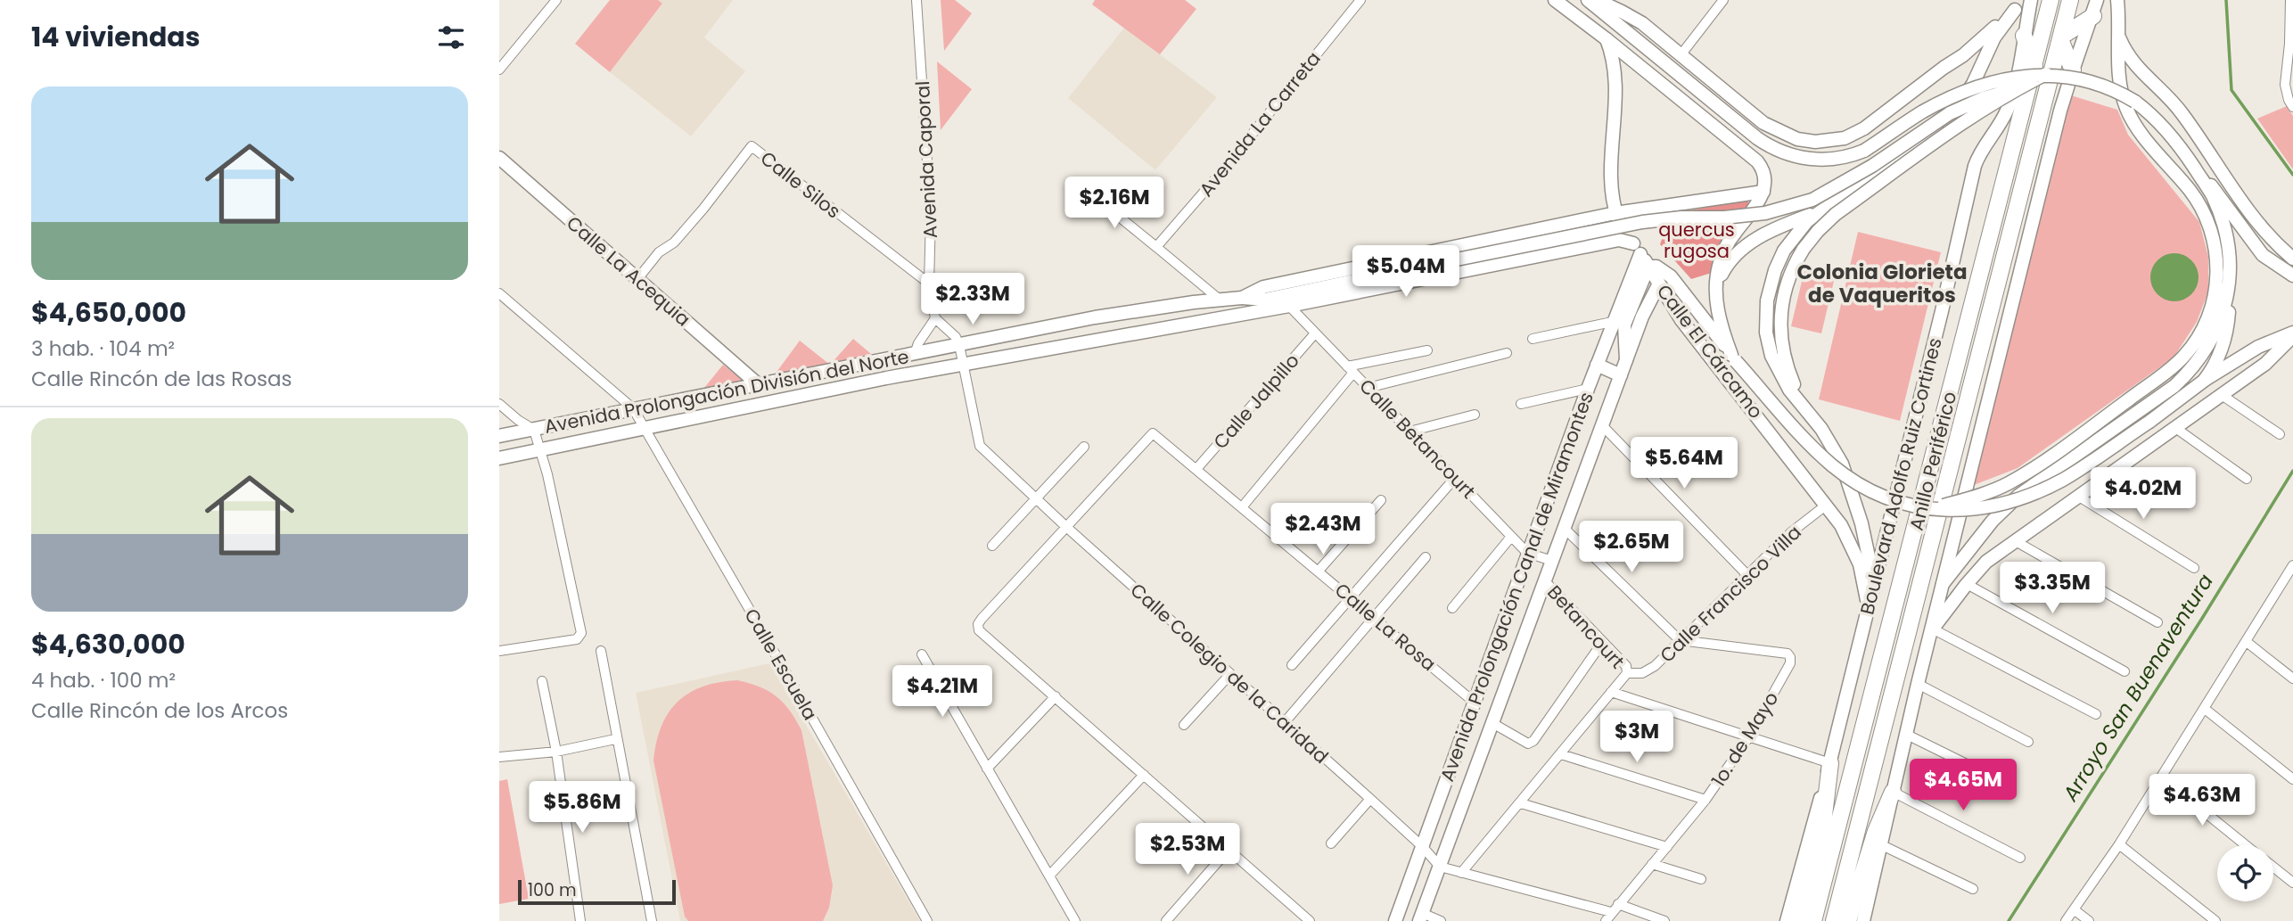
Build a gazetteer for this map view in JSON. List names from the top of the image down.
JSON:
{
  "streets": {
    "highway": ["Anillo Periférico"],
    "main road": [
      "Calle La Acequia",
      "Calle El Cárcamo",
      "Avenida Prolongación División del Norte",
      "Boulevard Adolfo Ruiz Cortines",
      "Avenida Prolongación Canal de Miramontes"
    ],
    "street": [
      "Avenida La Carreta",
      "Avenida Caporal",
      "Calle Silos",
      "Calle Jalpillo",
      "Calle Betancourt",
      "Calle Francisco Villa",
      "Calle La Rosa",
      "Betancourt",
      "Calle Escuela",
      "Calle Colegio de la Caridad",
      "1o. de Mayo"
    ]
  },
  "crossings": [
    ["Avenida Caporal", "Calle Silos"],
    ["Calle Silos", "Calle La Acequia"],
    ["Calle La Acequia", "Avenida Prolongación División del Norte"],
    ["Calle El Cárcamo", "Avenida Prolongación División del Norte"],
    ["Calle El Cárcamo", "Boulevard Adolfo Ruiz Cortines"],
    ["Calle El Cárcamo", "Avenida Prolongación Canal de Miramontes"],
    ["Calle El Cárcamo", "Calle Francisco Villa"],
    ["Avenida Prolongación División del Norte", "Calle Betancourt"],
    ["Avenida Prolongación División del Norte", "Avenida Prolongación Canal de Miramontes"],
    ["Avenida Prolongación División del Norte", "Calle Escuela"],
    ["Avenida Prolongación División del Norte", "Calle Colegio de la Caridad"],
    ["Calle Jalpillo", "Calle Betancourt"],
    ["Calle Jalpillo", "Calle La Rosa"],
    ["Calle Betancourt", "Avenida Prolongación Canal de Miramontes"],
    ["Avenida Prolongación Canal de Miramontes", "Calle La Rosa"],
    ["Avenida Prolongación Canal de Miramontes", "Betancourt"],
    ["Avenida Prolongación Canal de Miramontes", "Calle Colegio de la Caridad"],
    ["Calle Francisco Villa", "Betancourt"],
    ["Calle Francisco Villa", "1o. de Mayo"],
    ["Calle La Rosa", "Calle Colegio de la Caridad"]
  ],
  "districts": ["Colonia Glorieta de Vaqueritos"],
  "water": ["Arroyo San Buenaventura"],
  "parks": ["quercus rugosa"],
  "scale_bar": "100 m",
  "page": {
    "heading": "14 viviendas",
    "list": [
      {
        "name": "$4,650,000",
        "note": "3 hab. · 104 m² · Calle Rincón de las Rosas"
      },
      {
        "name": "$4,630,000",
        "note": "4 hab. · 100 m² · Calle Rincón de los Arcos"
      }
    ],
    "price": [
      "$2.16M",
      "$5.04M",
      "$2.33M",
      "$5.64M",
      "$4.02M",
      "$2.43M",
      "$2.65M",
      "$3.35M",
      "$4.21M",
      "$3M",
      "$4.65M",
      "$4.63M",
      "$5.86M",
      "$2.53M"
    ],
    "scale": "100 m"
  }
}
